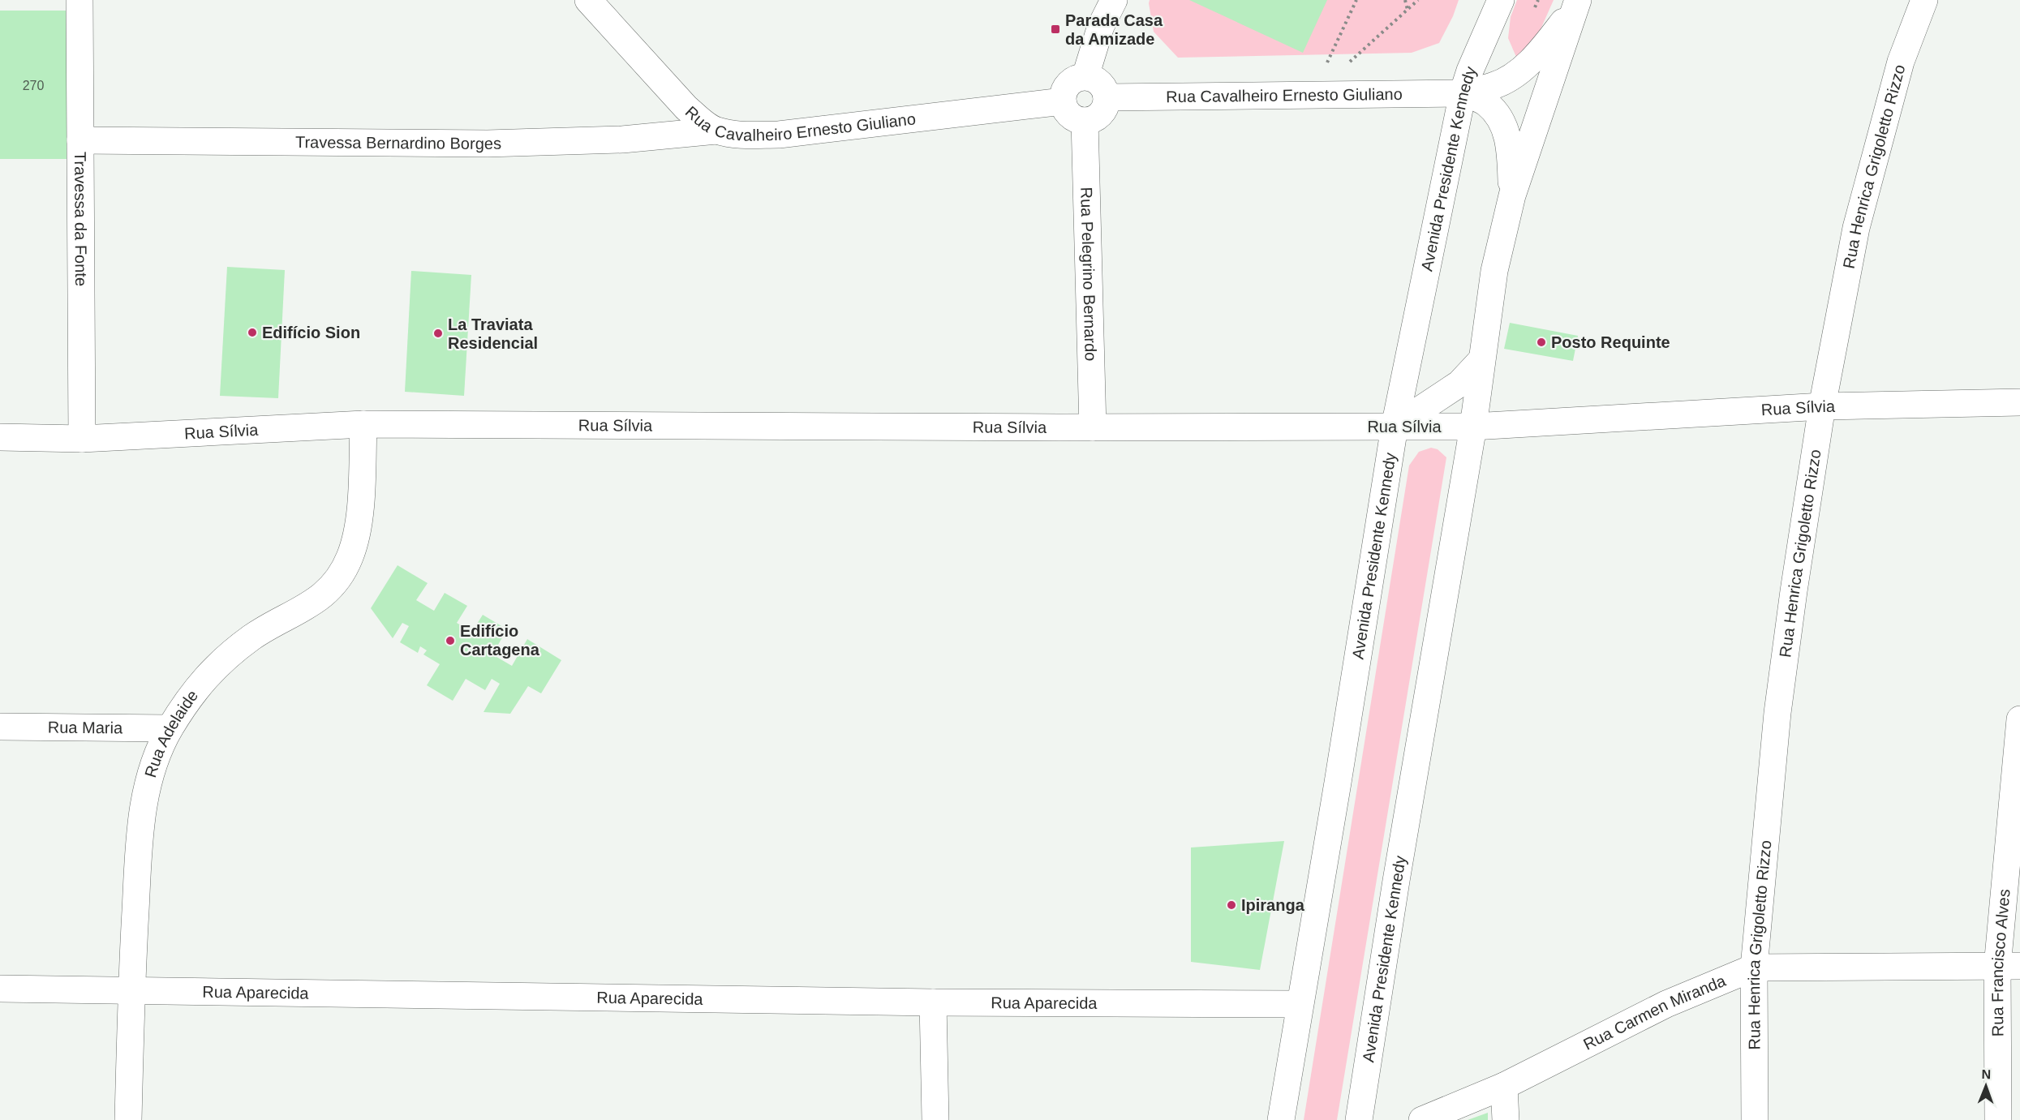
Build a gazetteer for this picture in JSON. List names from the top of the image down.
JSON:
{
  "streets": {
    "street": [
      "Rua Cavalheiro Ernesto Giuliano",
      "Travessa Bernardino Borges",
      "Rua Henrica Grigoletto Rizzo",
      "Avenida Presidente Kennedy",
      "Travessa da Fonte",
      "Rua Pelegrino Bernardo",
      "Rua Sílvia",
      "Rua Maria",
      "Rua Adelaide",
      "Rua Francisco Alves",
      "Rua Aparecida",
      "Rua Carmen Miranda"
    ]
  },
  "crossings": [
    ["Rua Cavalheiro Ernesto Giuliano", "Travessa Bernardino Borges"],
    ["Rua Cavalheiro Ernesto Giuliano", "Avenida Presidente Kennedy"],
    ["Rua Cavalheiro Ernesto Giuliano", "Rua Pelegrino Bernardo"],
    ["Travessa Bernardino Borges", "Travessa da Fonte"],
    ["Rua Henrica Grigoletto Rizzo", "Rua Sílvia"],
    ["Rua Henrica Grigoletto Rizzo", "Rua Carmen Miranda"],
    ["Avenida Presidente Kennedy", "Rua Sílvia"],
    ["Avenida Presidente Kennedy", "Rua Aparecida"],
    ["Travessa da Fonte", "Rua Sílvia"],
    ["Rua Pelegrino Bernardo", "Rua Sílvia"],
    ["Rua Sílvia", "Rua Adelaide"],
    ["Rua Maria", "Rua Adelaide"],
    ["Rua Adelaide", "Rua Aparecida"],
    ["Rua Francisco Alves", "Rua Carmen Miranda"]
  ],
  "places": {
    "transit": ["Parada Casa da Amizade"],
    "other": [
      "Edifício Sion",
      "La Traviata Residencial",
      "Posto Requinte",
      "Edifício Cartagena",
      "Ipiranga"
    ]
  },
  "house_numbers": ["270"],
  "north": "top"
}
